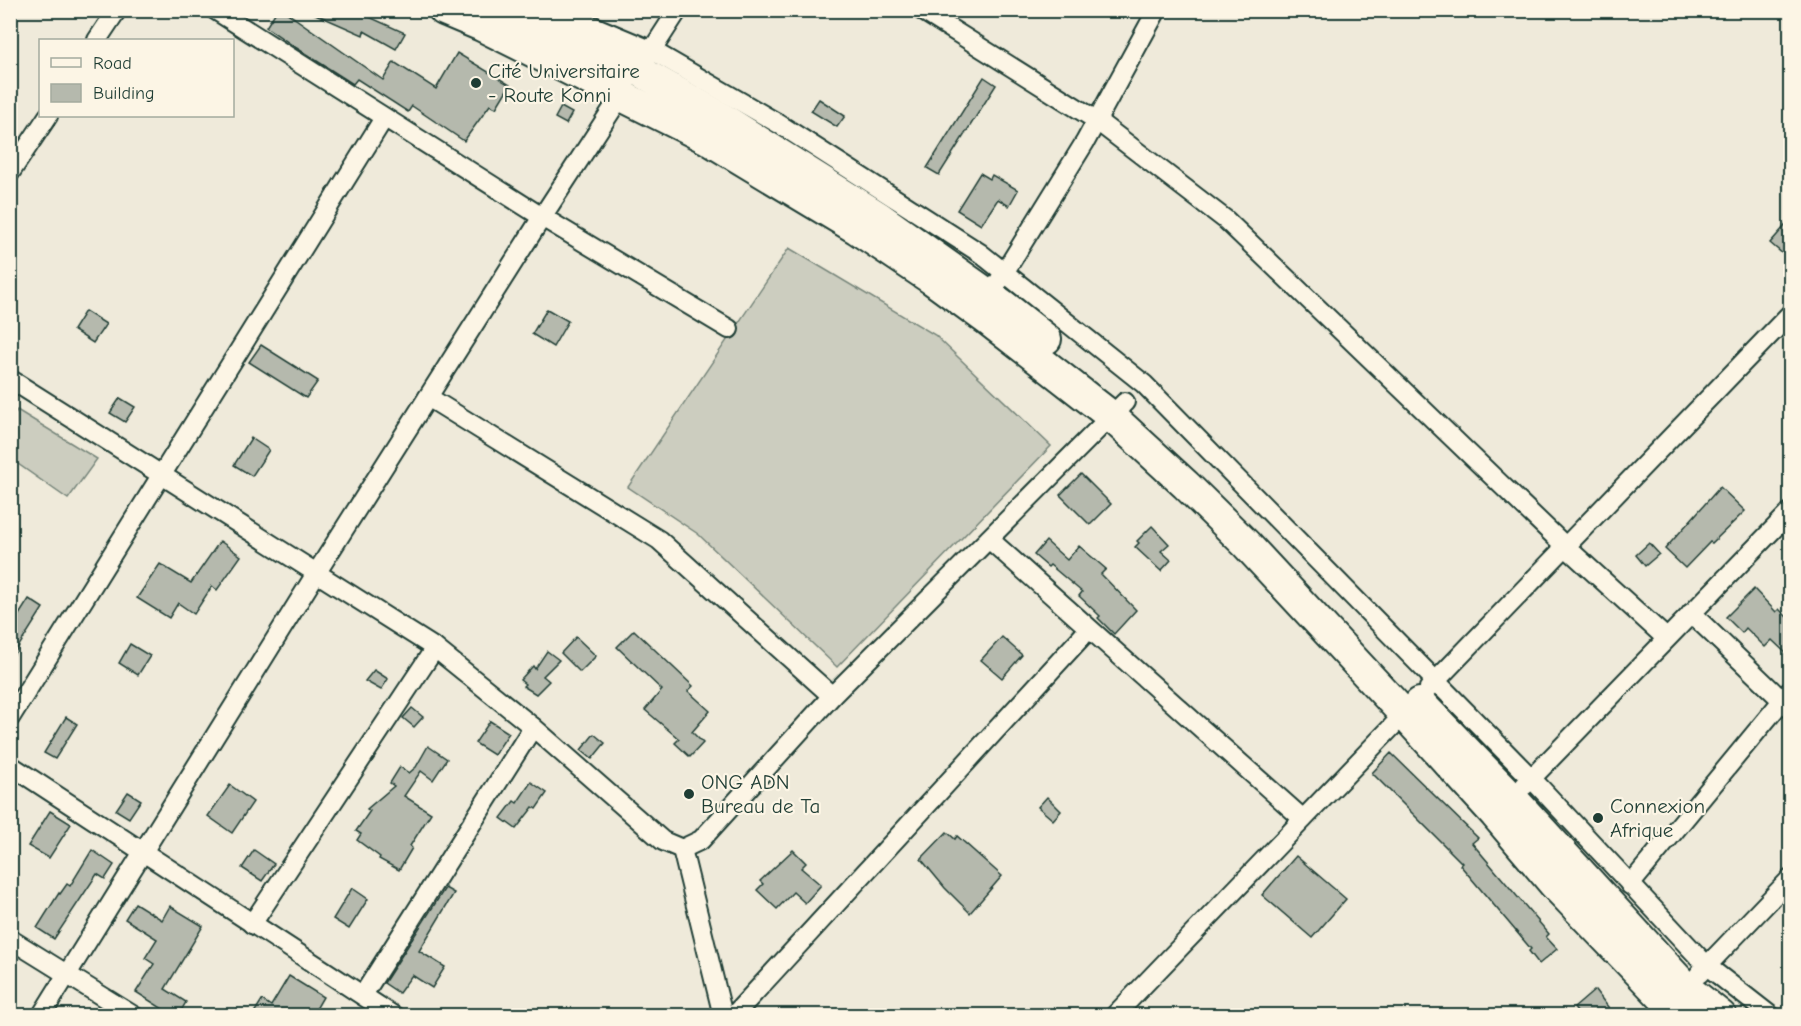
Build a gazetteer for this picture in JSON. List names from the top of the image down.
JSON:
{
  "places": ["Cité Universitaire - Route Konni", "ONG ADN Bureau de Ta", "Connexion Afrique"],
  "legend": ["Road", "Building"]
}
